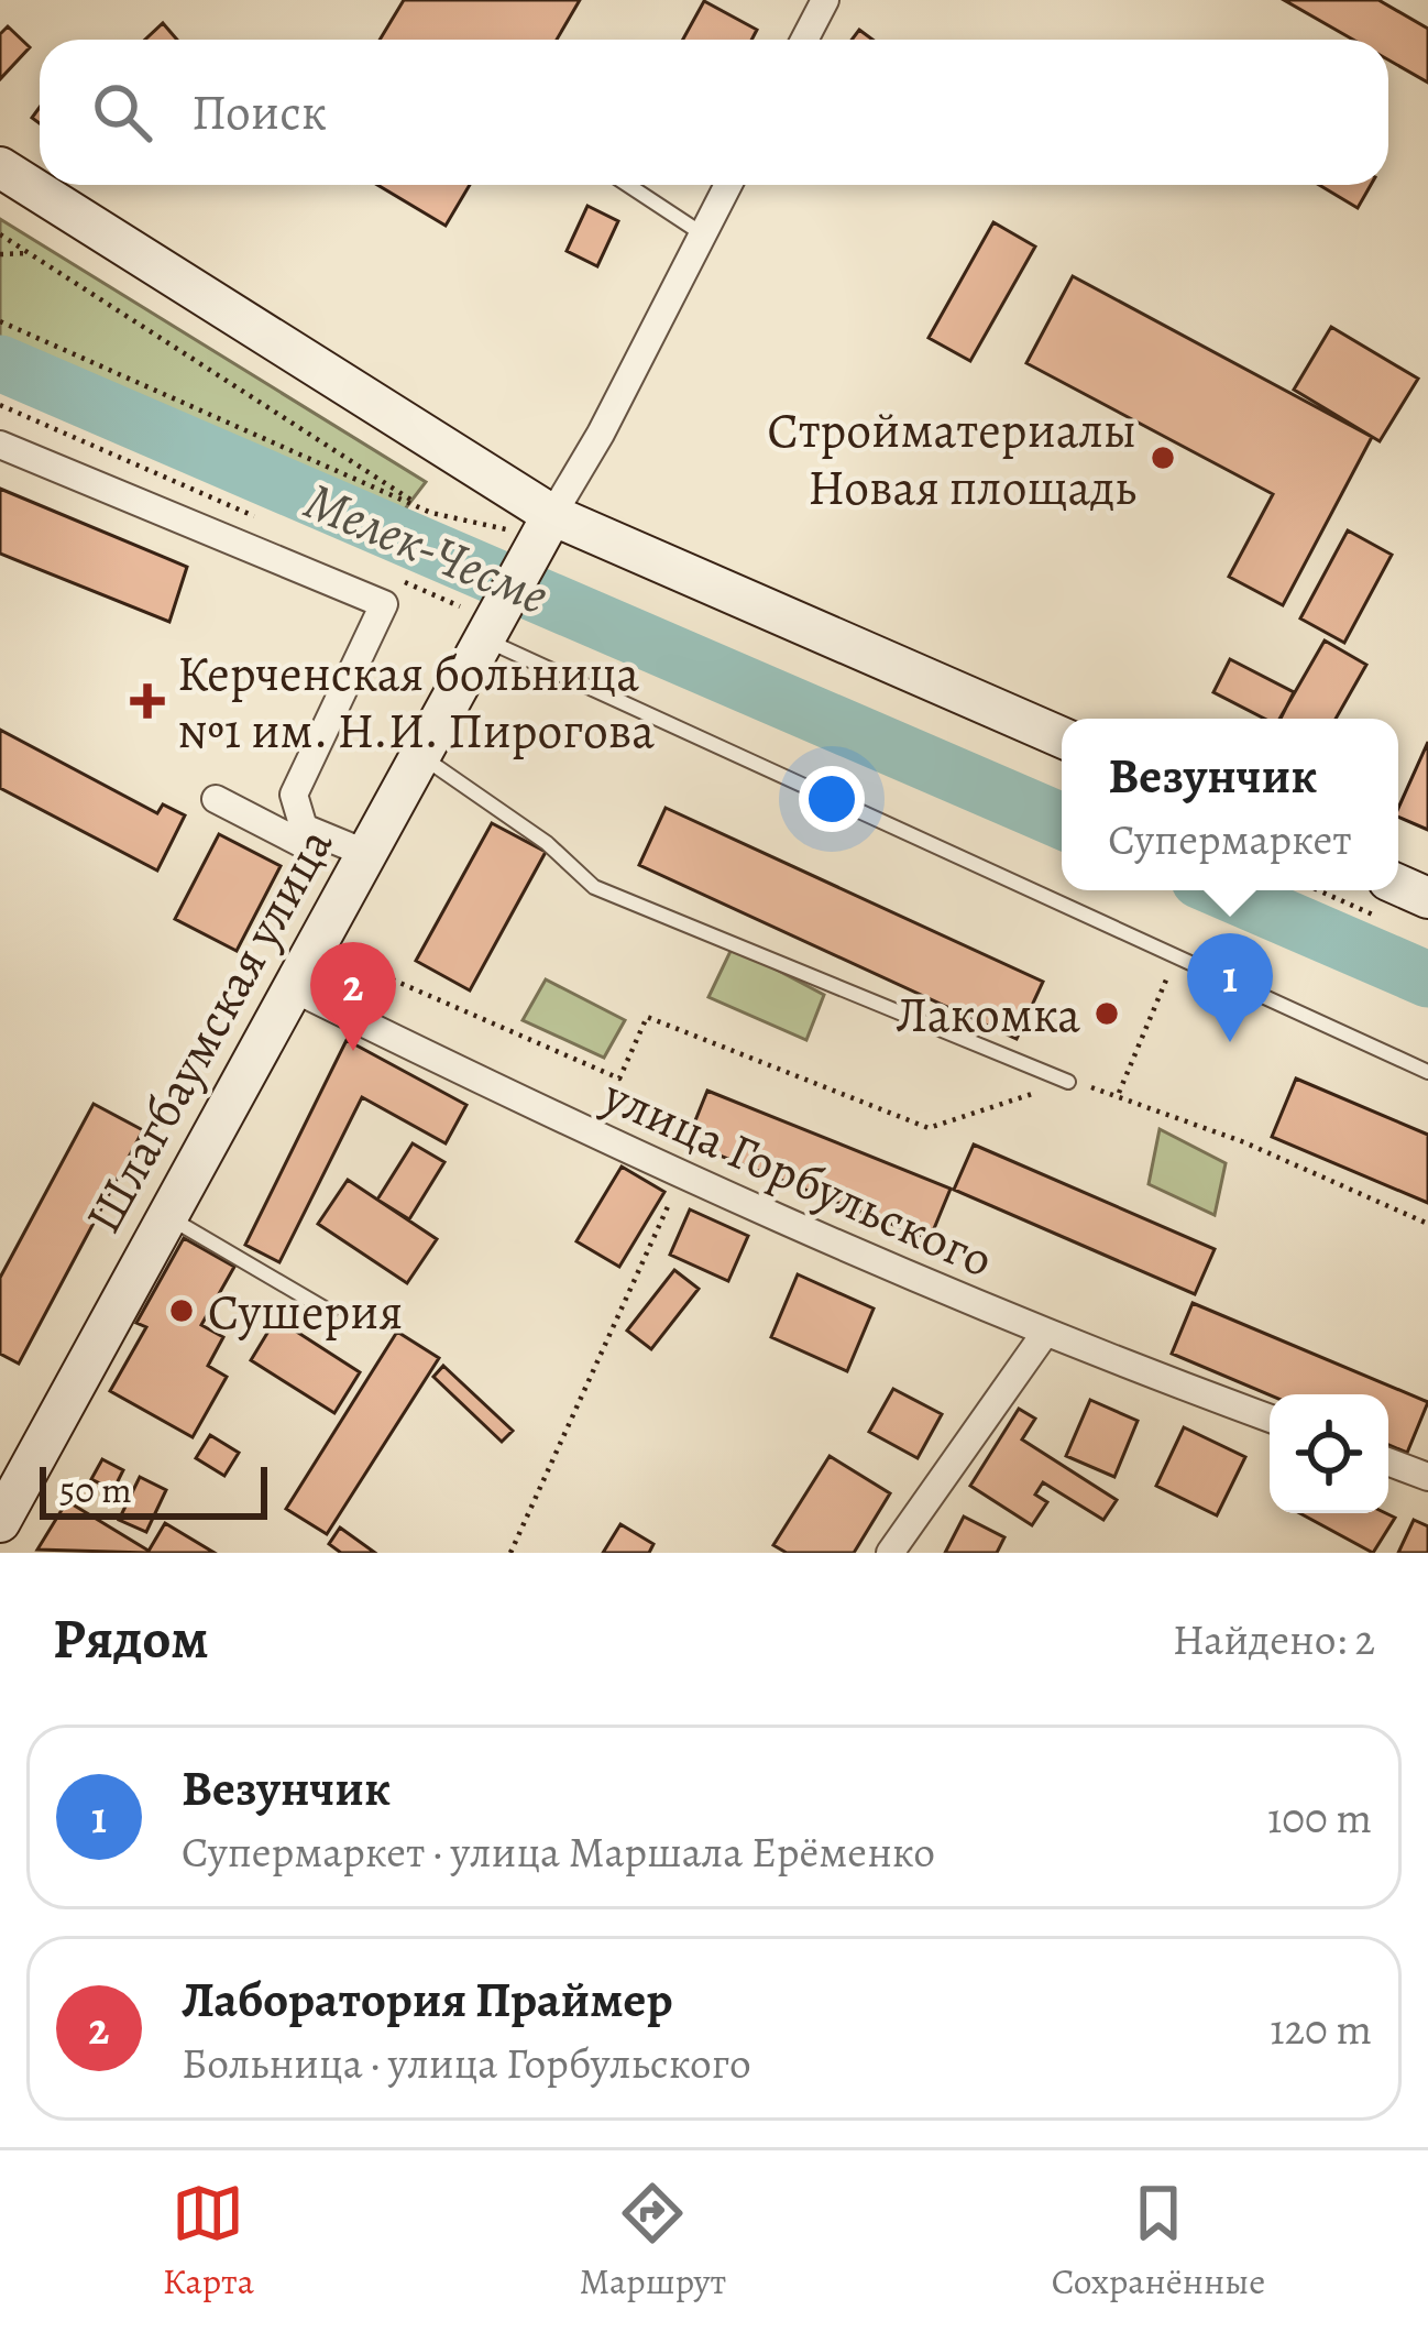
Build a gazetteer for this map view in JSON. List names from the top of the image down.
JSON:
{
  "streets": {
    "main road": ["Шлагбаумская улица"],
    "street": ["улица Горбульского"]
  },
  "crossings": [
    ["Шлагбаумская улица", "улица Горбульского"]
  ],
  "water": ["Мелек-Чесме"],
  "places": {
    "other": ["Стройматериалы Новая площадь", "Лакомка", "Сушерия"],
    "health": ["Керченская больница №1 им. Н.И. Пирогова"]
  },
  "scale_bar": "50 m",
  "page": {
    "search": "Поиск",
    "popup": ["Везунчик", "Супермаркет"],
    "pins": ["1", "2"],
    "scale": "50 m",
    "heading": ["Рядом", "Найдено: 2"],
    "list": [
      {
        "mark": "1",
        "name": "Везунчик",
        "note": "Супермаркет · улица Маршала Ерёменко",
        "value": "100 m"
      },
      {
        "mark": "2",
        "name": "Лаборатория Праймер",
        "note": "Больница · улица Горбульского",
        "value": "120 m"
      }
    ],
    "nav": ["Карта", "Маршрут", "Сохранённые"]
  }
}
